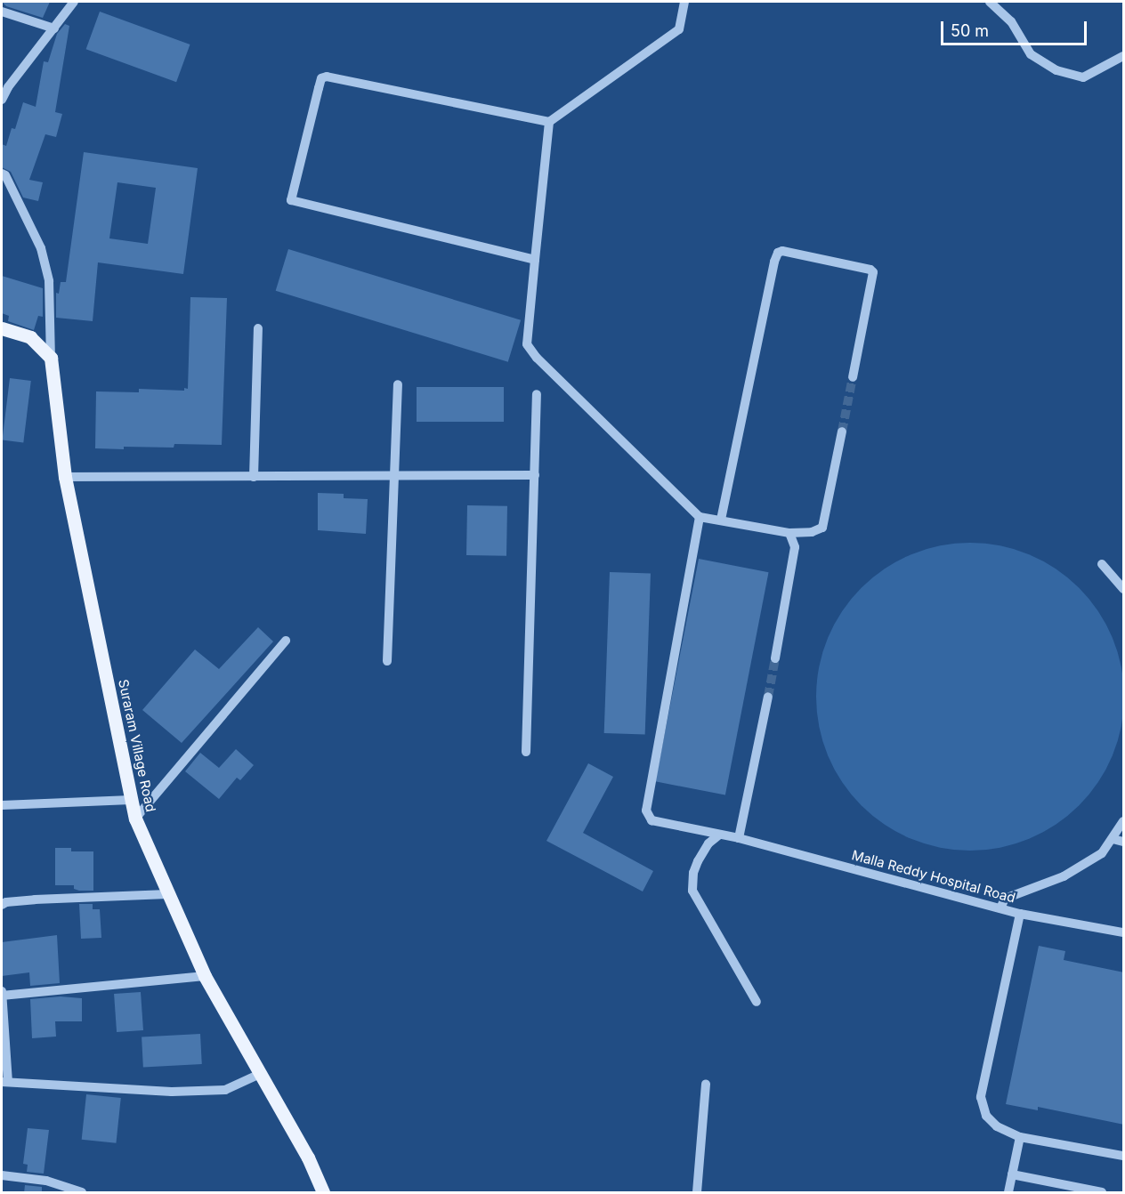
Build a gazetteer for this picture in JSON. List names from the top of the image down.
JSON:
{
  "streets": {
    "main road": ["Suraram Village Road"],
    "street": ["Malla Reddy Hospital Road"]
  },
  "scale_bar": "50 m"
}
